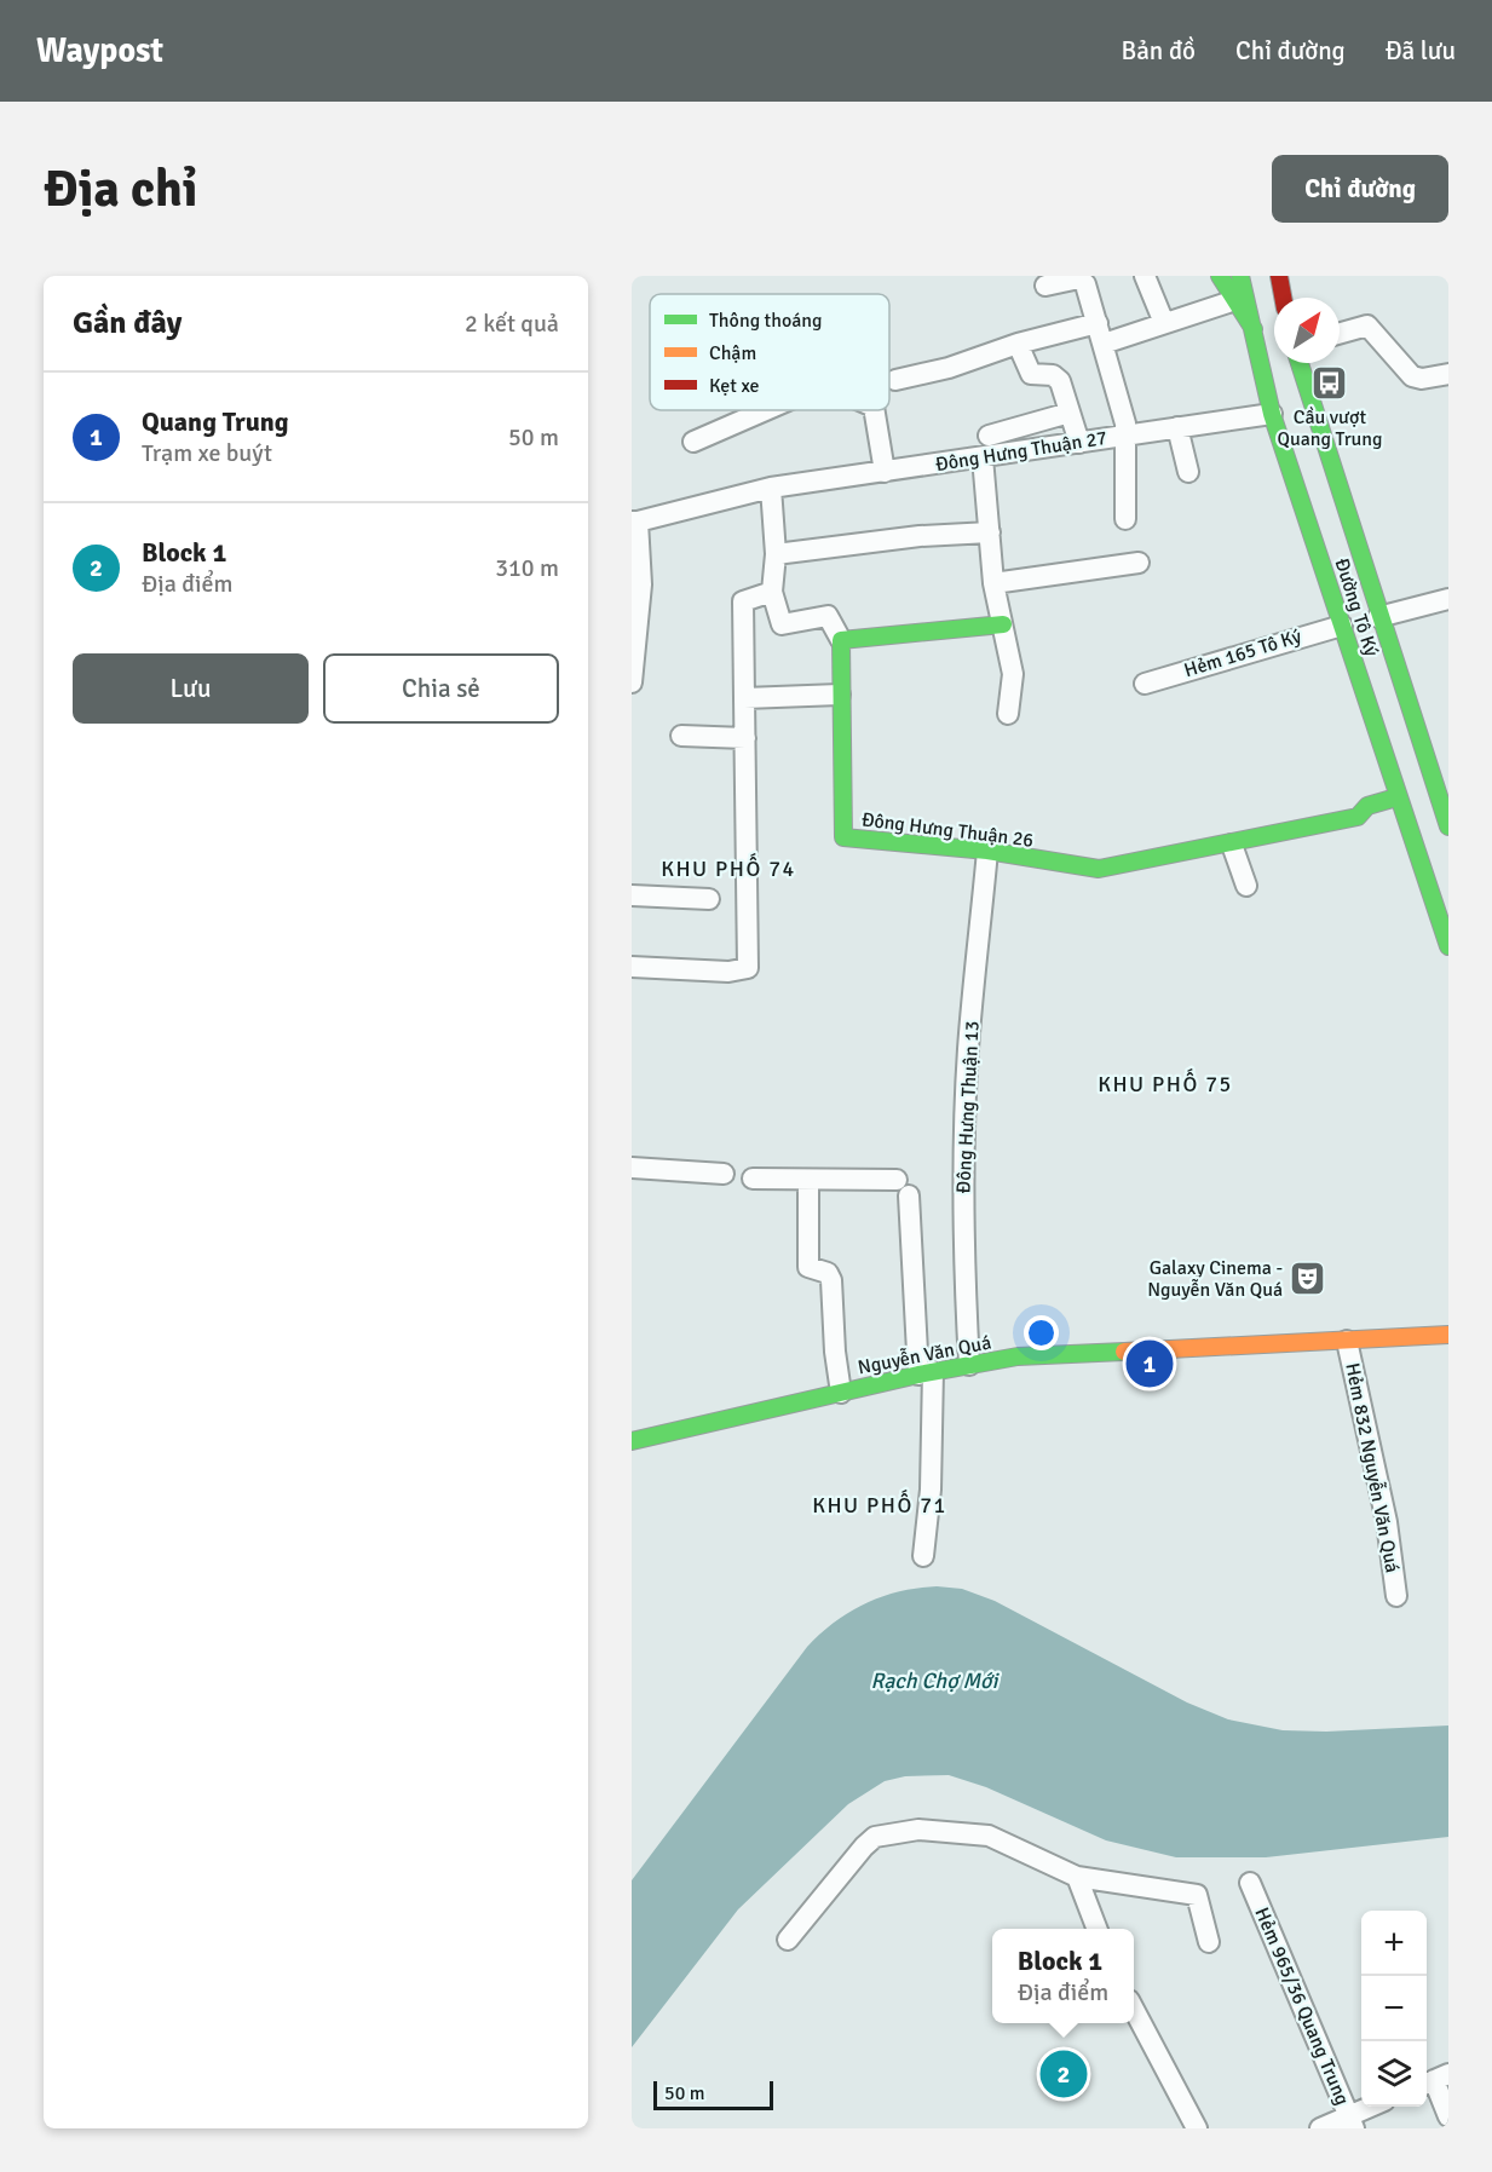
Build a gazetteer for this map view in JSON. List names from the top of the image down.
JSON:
{
  "streets": {
    "main road": ["Đường Tô Ký", "Đông Hưng Thuận 26", "Nguyễn Văn Quá"],
    "street": [
      "Đông Hưng Thuận 27",
      "Hẻm 165 Tô Ký",
      "Đông Hưng Thuận 13",
      "Hẻm 832 Nguyễn Văn Quá",
      "Hẻm 965/36 Quang Trung"
    ]
  },
  "crossings": [
    ["Đông Hưng Thuận 27", "Đường Tô Ký"],
    ["Đường Tô Ký", "Hẻm 165 Tô Ký"],
    ["Đường Tô Ký", "Đông Hưng Thuận 26"],
    ["Đông Hưng Thuận 26", "Đông Hưng Thuận 13"],
    ["Đông Hưng Thuận 13", "Nguyễn Văn Quá"],
    ["Nguyễn Văn Quá", "Hẻm 832 Nguyễn Văn Quá"]
  ],
  "districts": ["KHU PHỐ 74", "KHU PHỐ 75", "KHU PHỐ 71"],
  "water": ["Rạch Chợ Mới"],
  "places": {
    "bus stop": ["Cầu vượt Quang Trung"],
    "theatre": ["Galaxy Cinema - Nguyễn Văn Quá"]
  },
  "legend": ["Thông thoáng", "Chậm", "Kẹt xe"],
  "scale_bar": "50 m",
  "north": "top right",
  "page": {
    "header": "Waypost",
    "nav": ["Bản đồ", "Chỉ đường", "Đã lưu"],
    "buttons": [
      "Chỉ đường",
      ["Lưu", "Chia sẻ"]
    ],
    "title": "Địa chỉ",
    "heading": ["Gần đây", "2 kết quả"],
    "list": [
      {
        "mark": "1",
        "name": "Quang Trung",
        "note": "Trạm xe buýt",
        "value": "50 m"
      },
      {
        "mark": "2",
        "name": "Block 1",
        "note": "Địa điểm",
        "value": "310 m"
      }
    ],
    "pins": ["1", "2"],
    "map_buttons": ["+", "−"],
    "popup": ["Block 1", "Địa điểm"],
    "scale": "50 m"
  }
}
